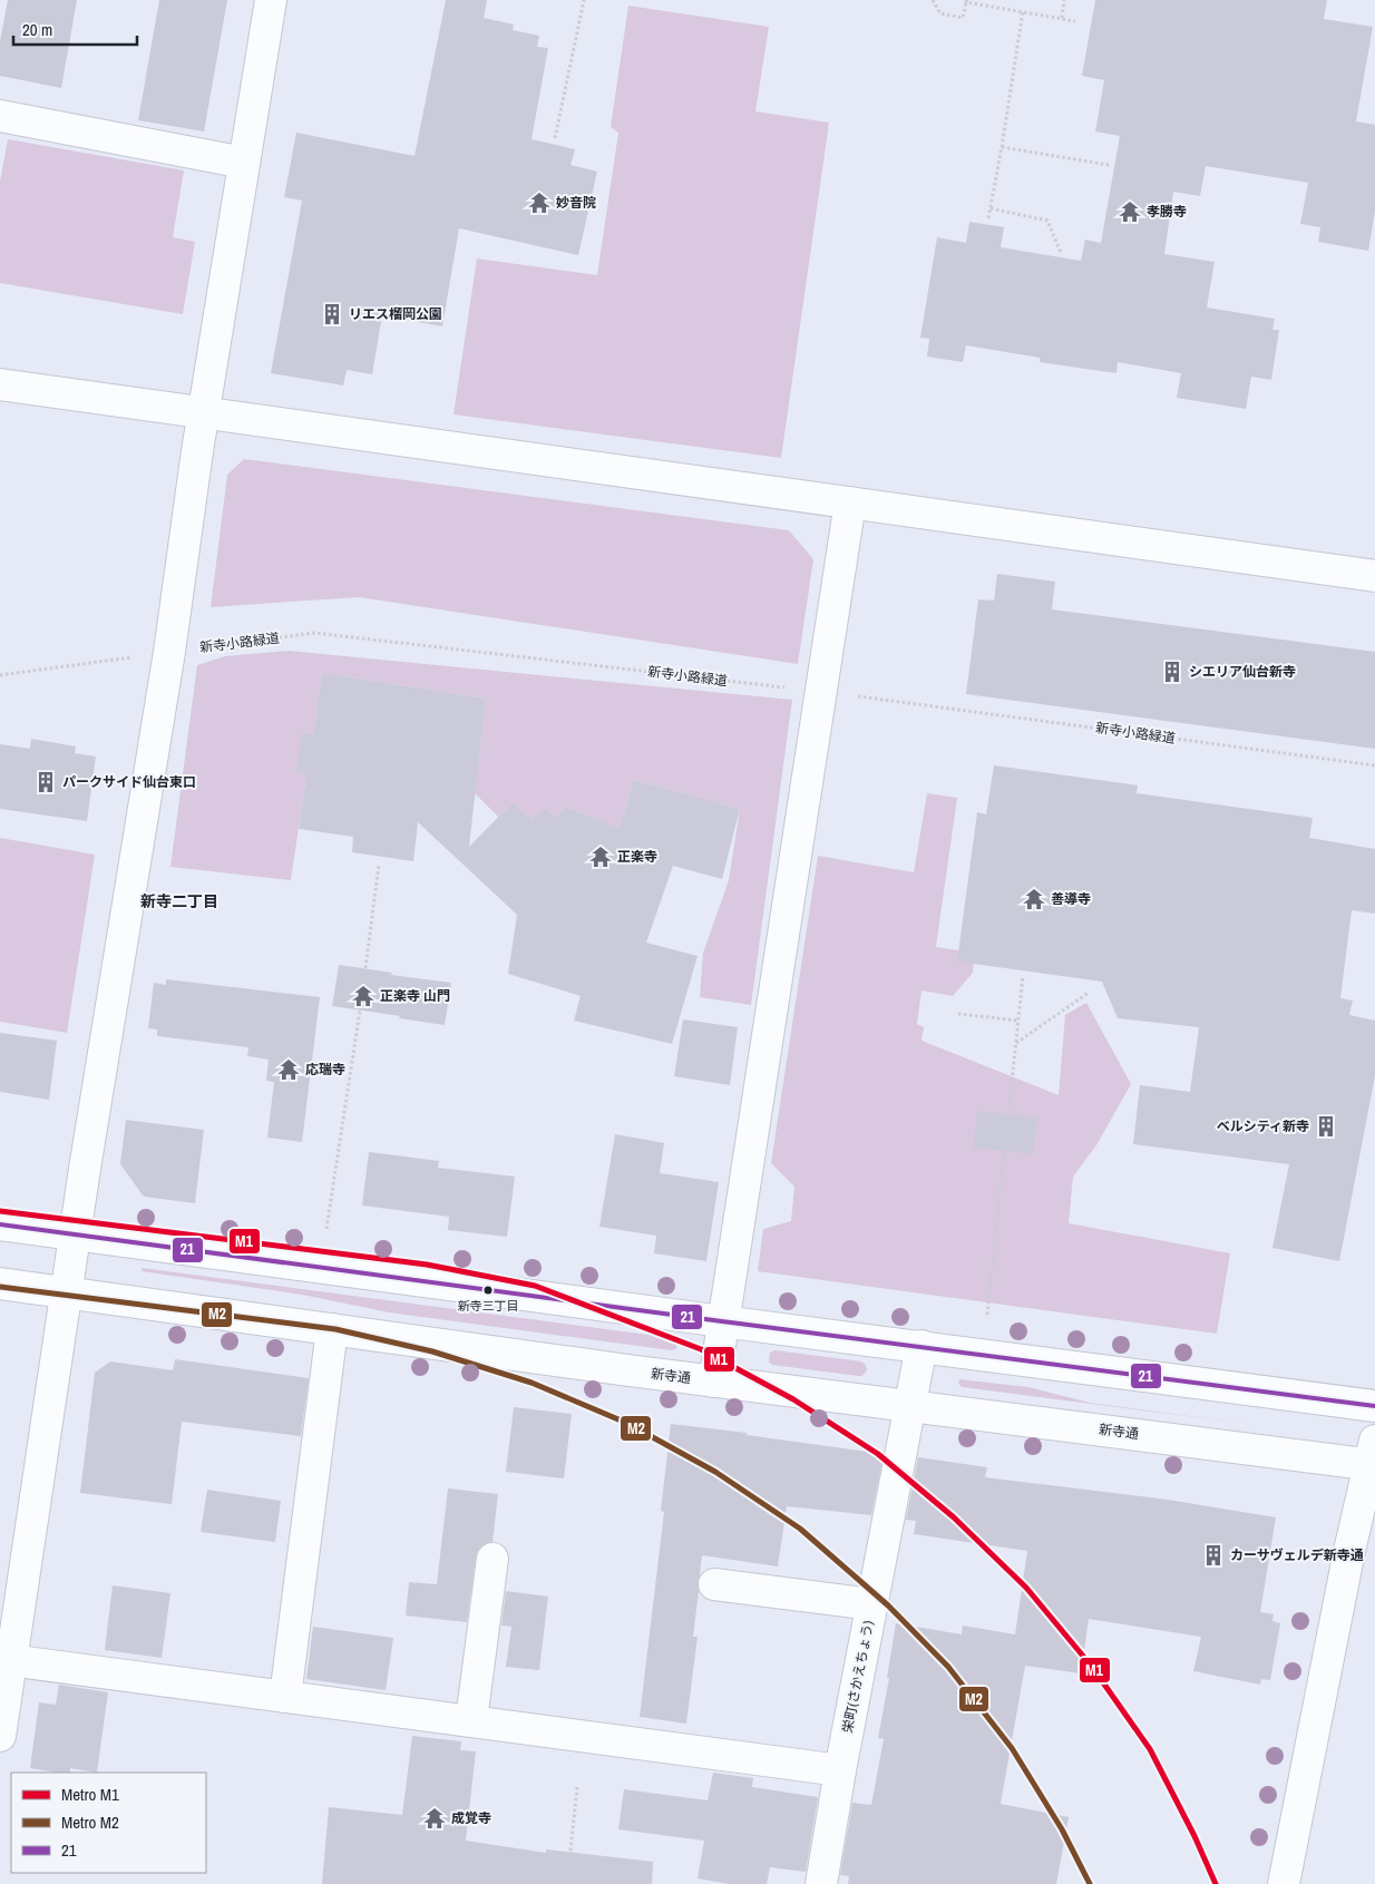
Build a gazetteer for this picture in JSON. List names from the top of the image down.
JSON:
{
  "streets": {
    "street": ["新寺通", "栄町(さかえちょう)"],
    "path": ["新寺小路緑道"]
  },
  "crossings": [
    ["新寺通", "栄町(さかえちょう)"]
  ],
  "districts": ["新寺二丁目"],
  "places": {
    "temple": [
      "妙音院",
      "孝勝寺",
      "正楽寺",
      "善導寺",
      "正楽寺 山門",
      "応瑞寺",
      "成覚寺"
    ],
    "building": [
      "リエス榴岡公園",
      "シエリア仙台新寺",
      "パークサイド仙台東口",
      "ベルシティ新寺",
      "カーサヴェルデ新寺通"
    ],
    "other": ["新寺三丁目"]
  },
  "lines": ["metro line M1", "transit line 21", "metro line M2"],
  "legend": ["Metro M1", "Metro M2", "21"],
  "scale_bar": "20 m"
}
